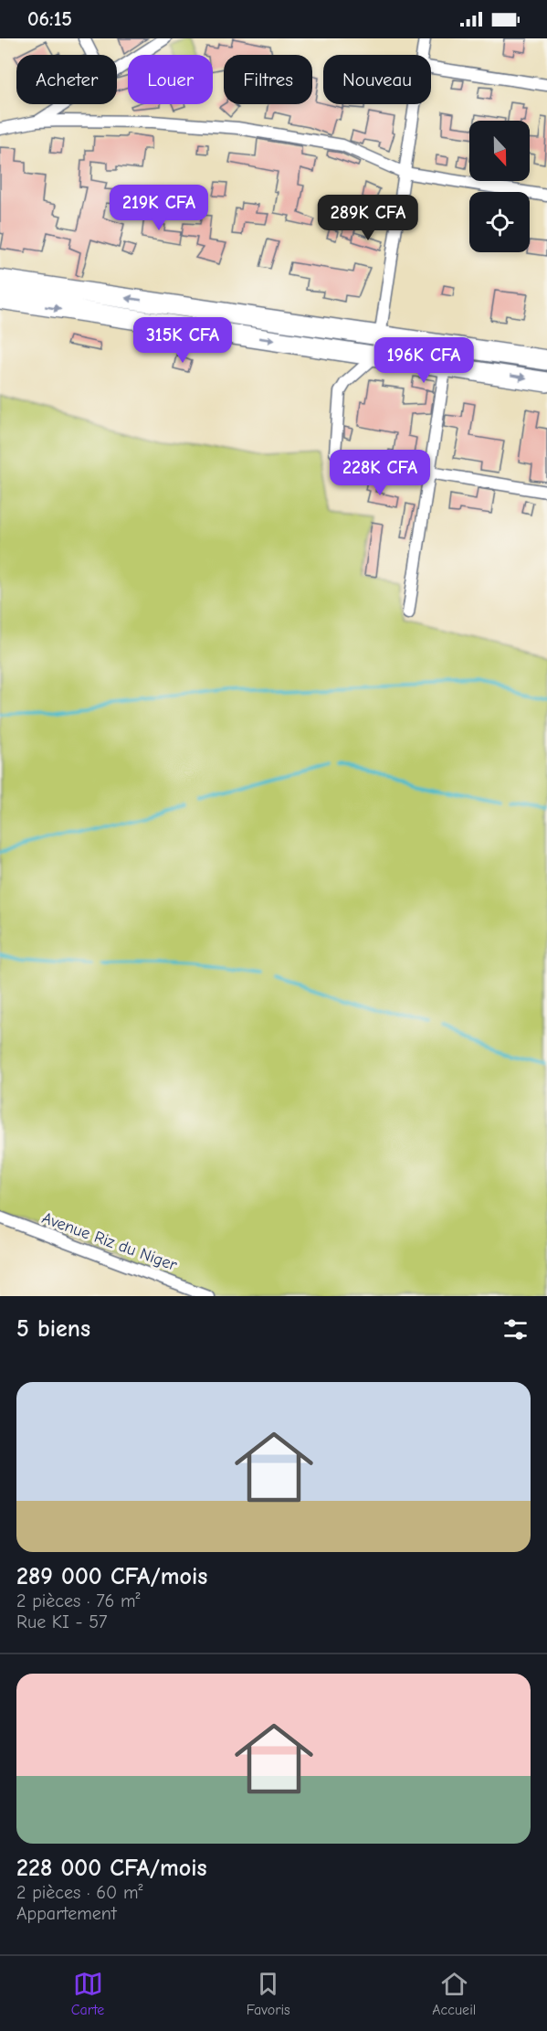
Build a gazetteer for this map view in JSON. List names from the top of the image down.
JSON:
{
  "streets": {
    "street": ["Avenue Riz du Niger"]
  },
  "north": "bottom",
  "page": {
    "status": "06:15",
    "chip": [
      "Acheter",
      "Louer",
      "Filtres",
      "Nouveau"
    ],
    "price": [
      "219K CFA",
      "289K CFA",
      "315K CFA",
      "196K CFA",
      "228K CFA"
    ],
    "heading": "5 biens",
    "list": [
      {
        "name": "289 000 CFA/mois",
        "note": "2 pièces · 76 m² · Rue KI - 57"
      },
      {
        "name": "228 000 CFA/mois",
        "note": "2 pièces · 60 m² · Appartement"
      }
    ],
    "tabs": ["Carte", "Favoris", "Accueil"]
  }
}
